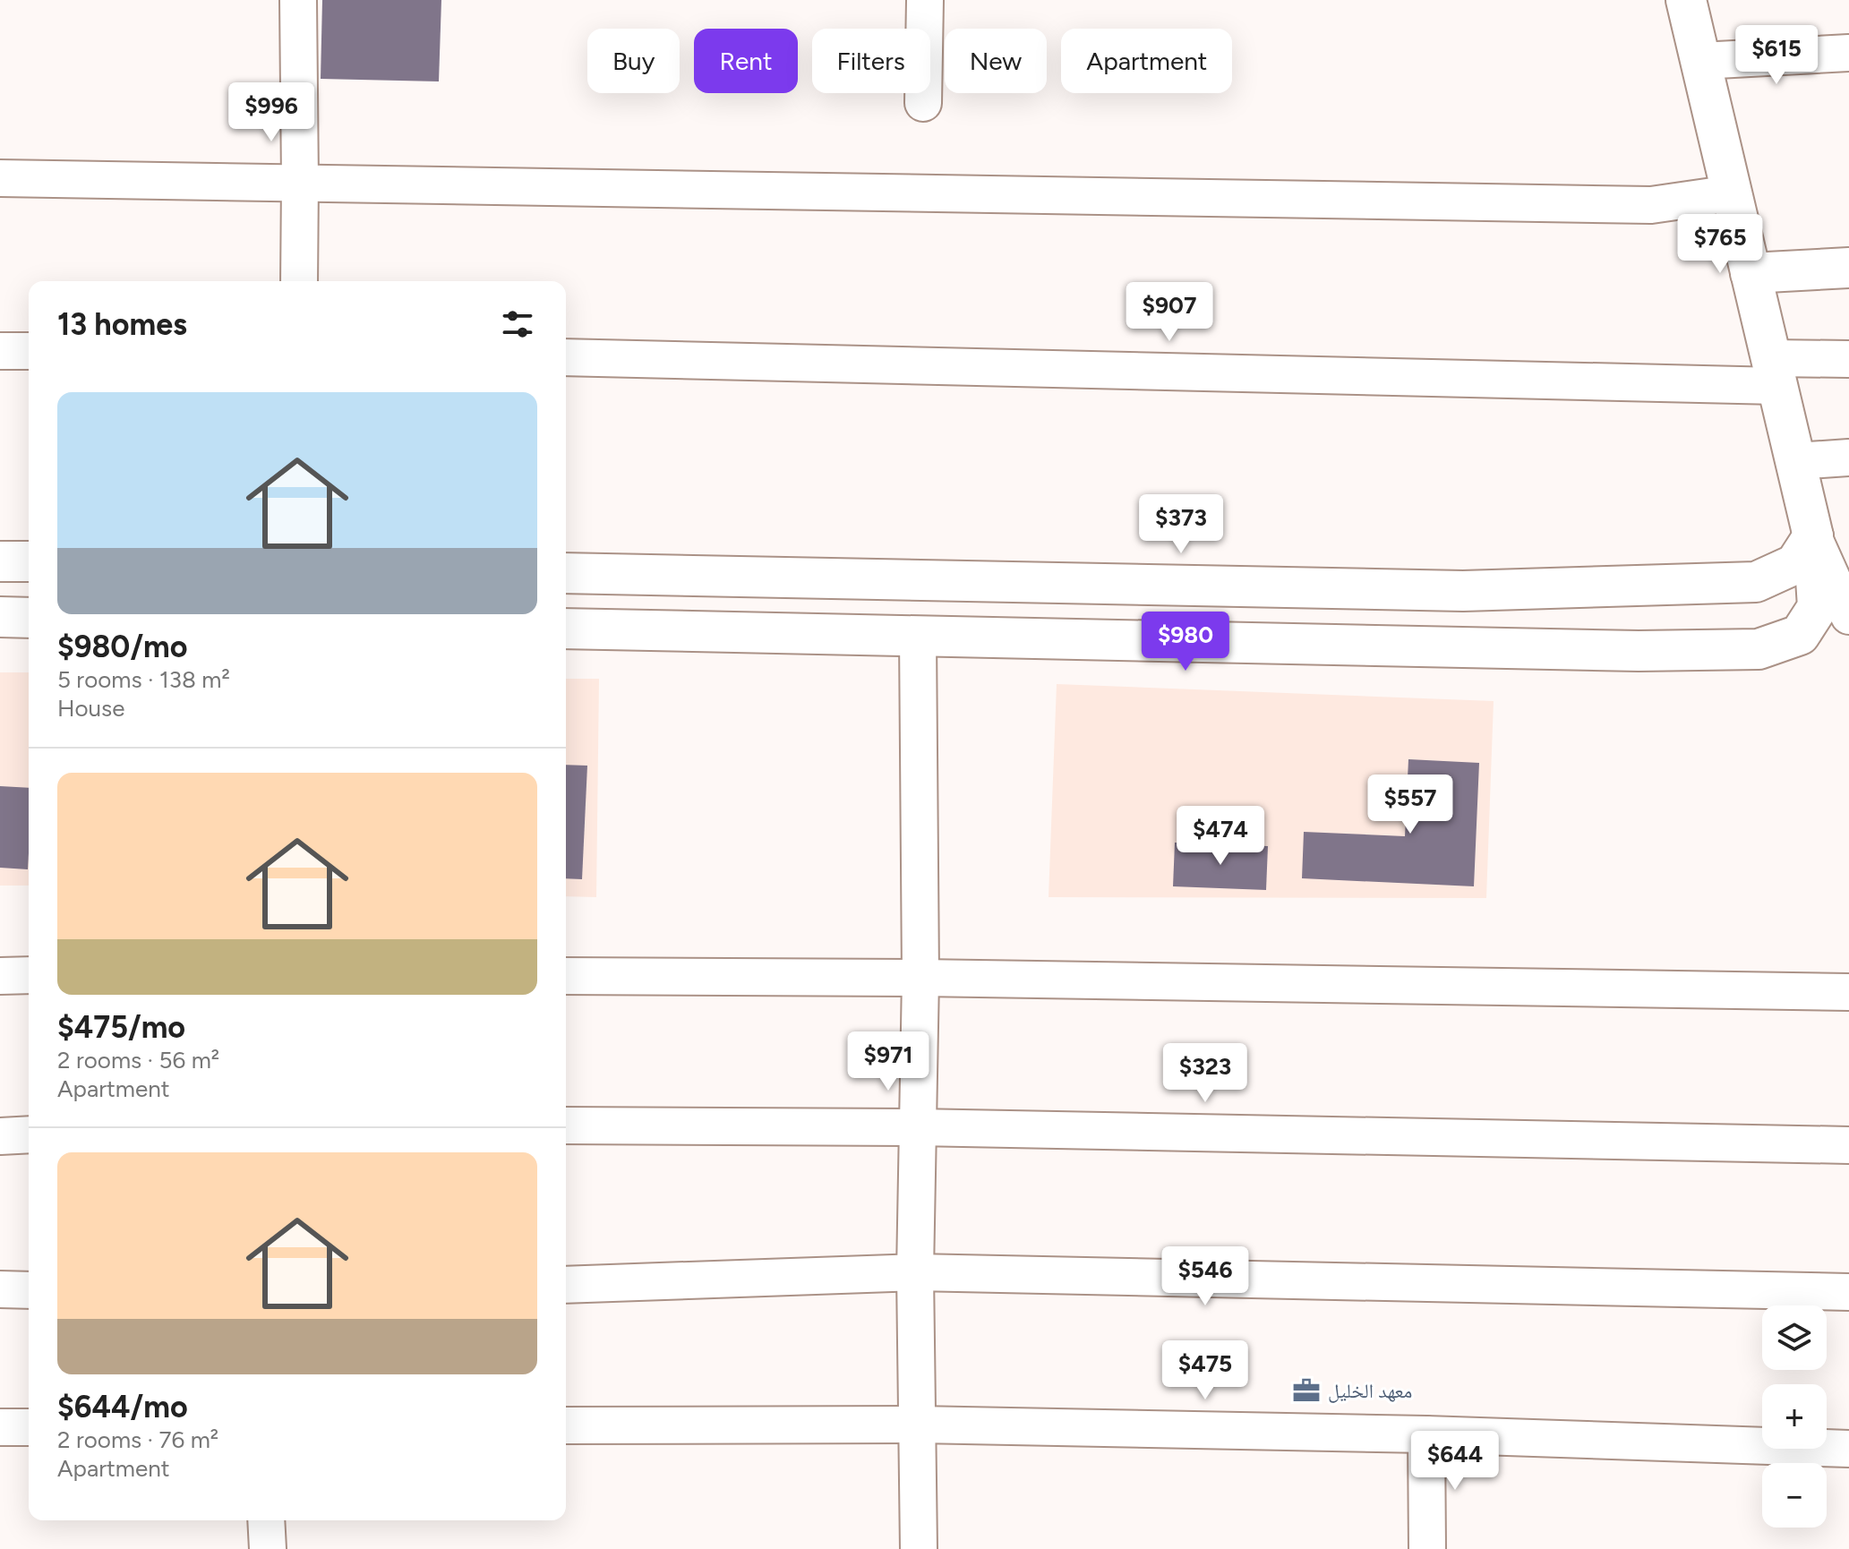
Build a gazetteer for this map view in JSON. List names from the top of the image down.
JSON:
{
  "places": {
    "office": ["معهد الخليل"]
  },
  "page": {
    "price": [
      "$615",
      "$996",
      "$765",
      "$907",
      "$373",
      "$980",
      "$557",
      "$474",
      "$971",
      "$323",
      "$546",
      "$475",
      "$644"
    ],
    "chip": [
      "Buy",
      "Rent",
      "Filters",
      "New",
      "Apartment"
    ],
    "heading": "13 homes",
    "list": [
      {
        "name": "$980/mo",
        "note": "5 rooms · 138 m² · House"
      },
      {
        "name": "$475/mo",
        "note": "2 rooms · 56 m² · Apartment"
      },
      {
        "name": "$644/mo",
        "note": "2 rooms · 76 m² · Apartment"
      }
    ],
    "map_buttons": ["+", "−"]
  }
}
